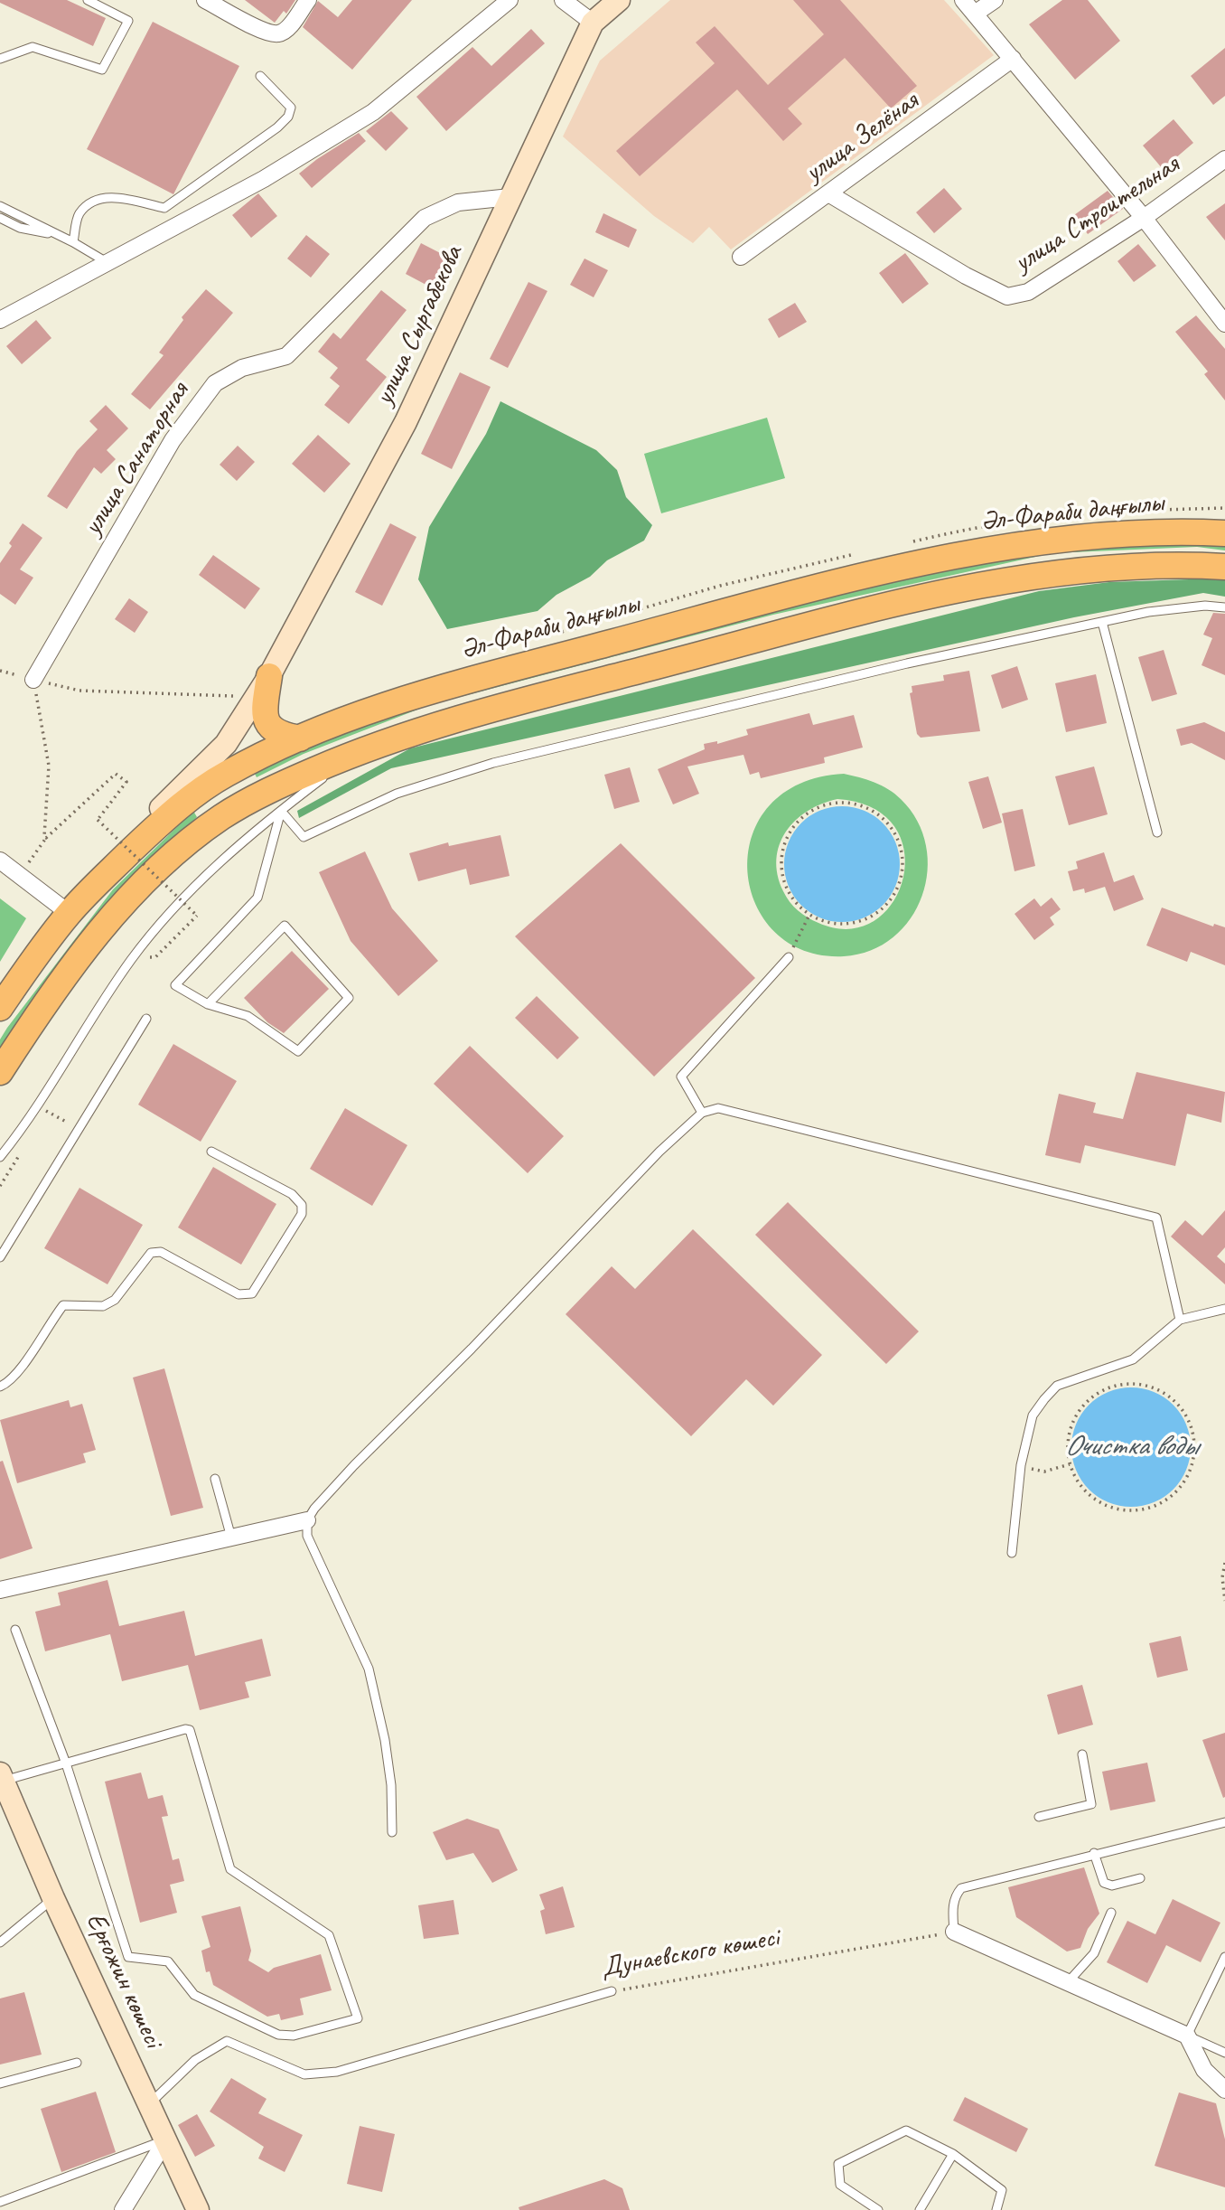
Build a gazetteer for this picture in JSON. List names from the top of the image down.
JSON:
{
  "streets": {
    "main road": ["Әл-Фараби даңғылы"],
    "street": [
      "улица Зелёная",
      "улица Строительная",
      "улица Сыргабекова",
      "улица Санаторная",
      "Ерғожин көшесі"
    ],
    "lane": ["Дунаевского көшесі"]
  },
  "crossings": [
    ["улица Зелёная", "улица Строительная"],
    ["улица Сыргабекова", "улица Санаторная"],
    ["улица Сыргабекова", "Әл-Фараби даңғылы"],
    ["Дунаевского көшесі", "Ерғожин көшесі"]
  ],
  "water": ["Очистка воды"]
}
